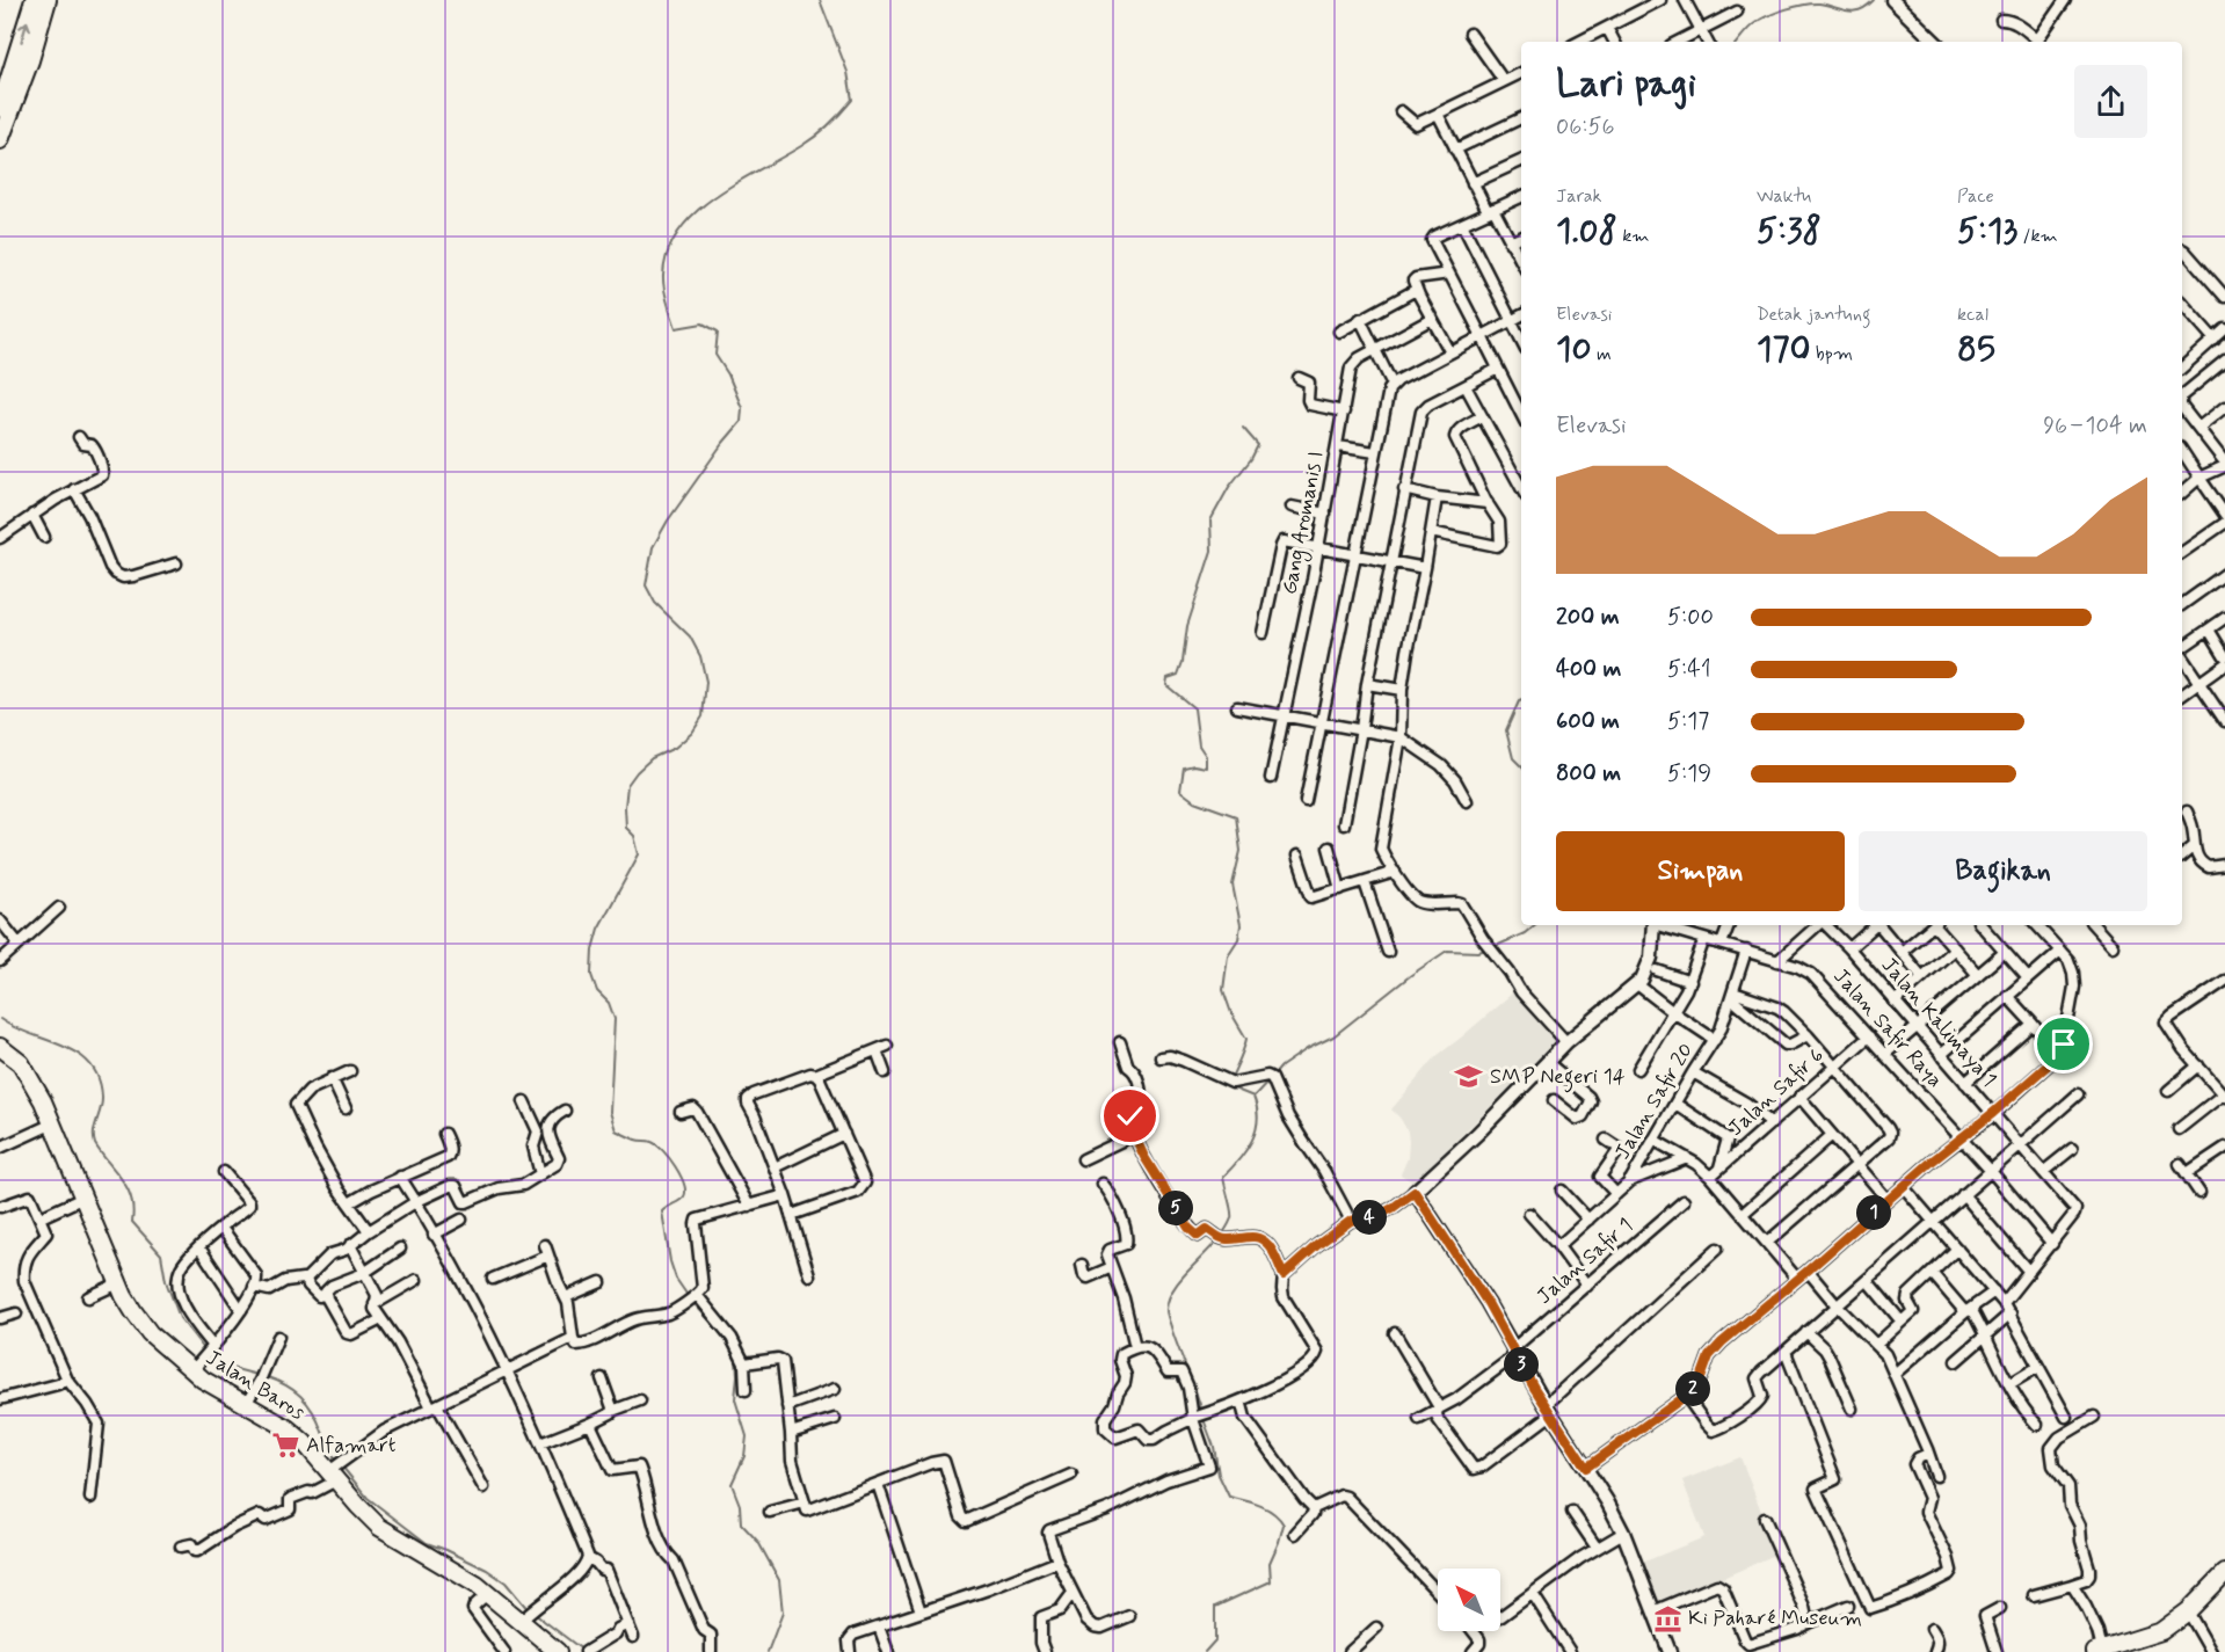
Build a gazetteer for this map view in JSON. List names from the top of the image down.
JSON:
{
  "streets": {
    "main road": ["Jalan Baros"],
    "street": [
      "Gang Aromanis I",
      "Jalan Kalimaya 1",
      "Jalan Safir Raya",
      "Jalan Safir 6",
      "Jalan Safir 20",
      "Jalan Safir 1"
    ]
  },
  "crossings": [
    ["Jalan Kalimaya 1", "Jalan Safir Raya"],
    ["Jalan Safir Raya", "Jalan Safir 6"],
    ["Jalan Safir Raya", "Jalan Safir 20"]
  ],
  "places": {
    "school or university": ["SMP Negeri 14"],
    "supermarket": ["Alfamart"],
    "museum": ["Ki Paharé Museum"]
  },
  "north": "top left",
  "page": {
    "heading": ["Lari pagi", "06:56"],
    "stats": [
      ["Jarak", "1.08 km"],
      ["Waktu", "5:38"],
      ["Pace", "5:13 /km"],
      ["Elevasi", "10 m"],
      ["Detak jantung", "170 bpm"],
      ["kcal", "85"]
    ],
    "chart": ["Elevasi", "96–104 m"],
    "list": [
      {
        "name": "200 m",
        "note": "5:00"
      },
      {
        "name": "400 m",
        "note": "5:41"
      },
      {
        "name": "600 m",
        "note": "5:17"
      },
      {
        "name": "800 m",
        "note": "5:19"
      }
    ],
    "buttons": ["Simpan", "Bagikan"],
    "pins": [
      "5",
      "1",
      "4",
      "3",
      "2"
    ]
  }
}
